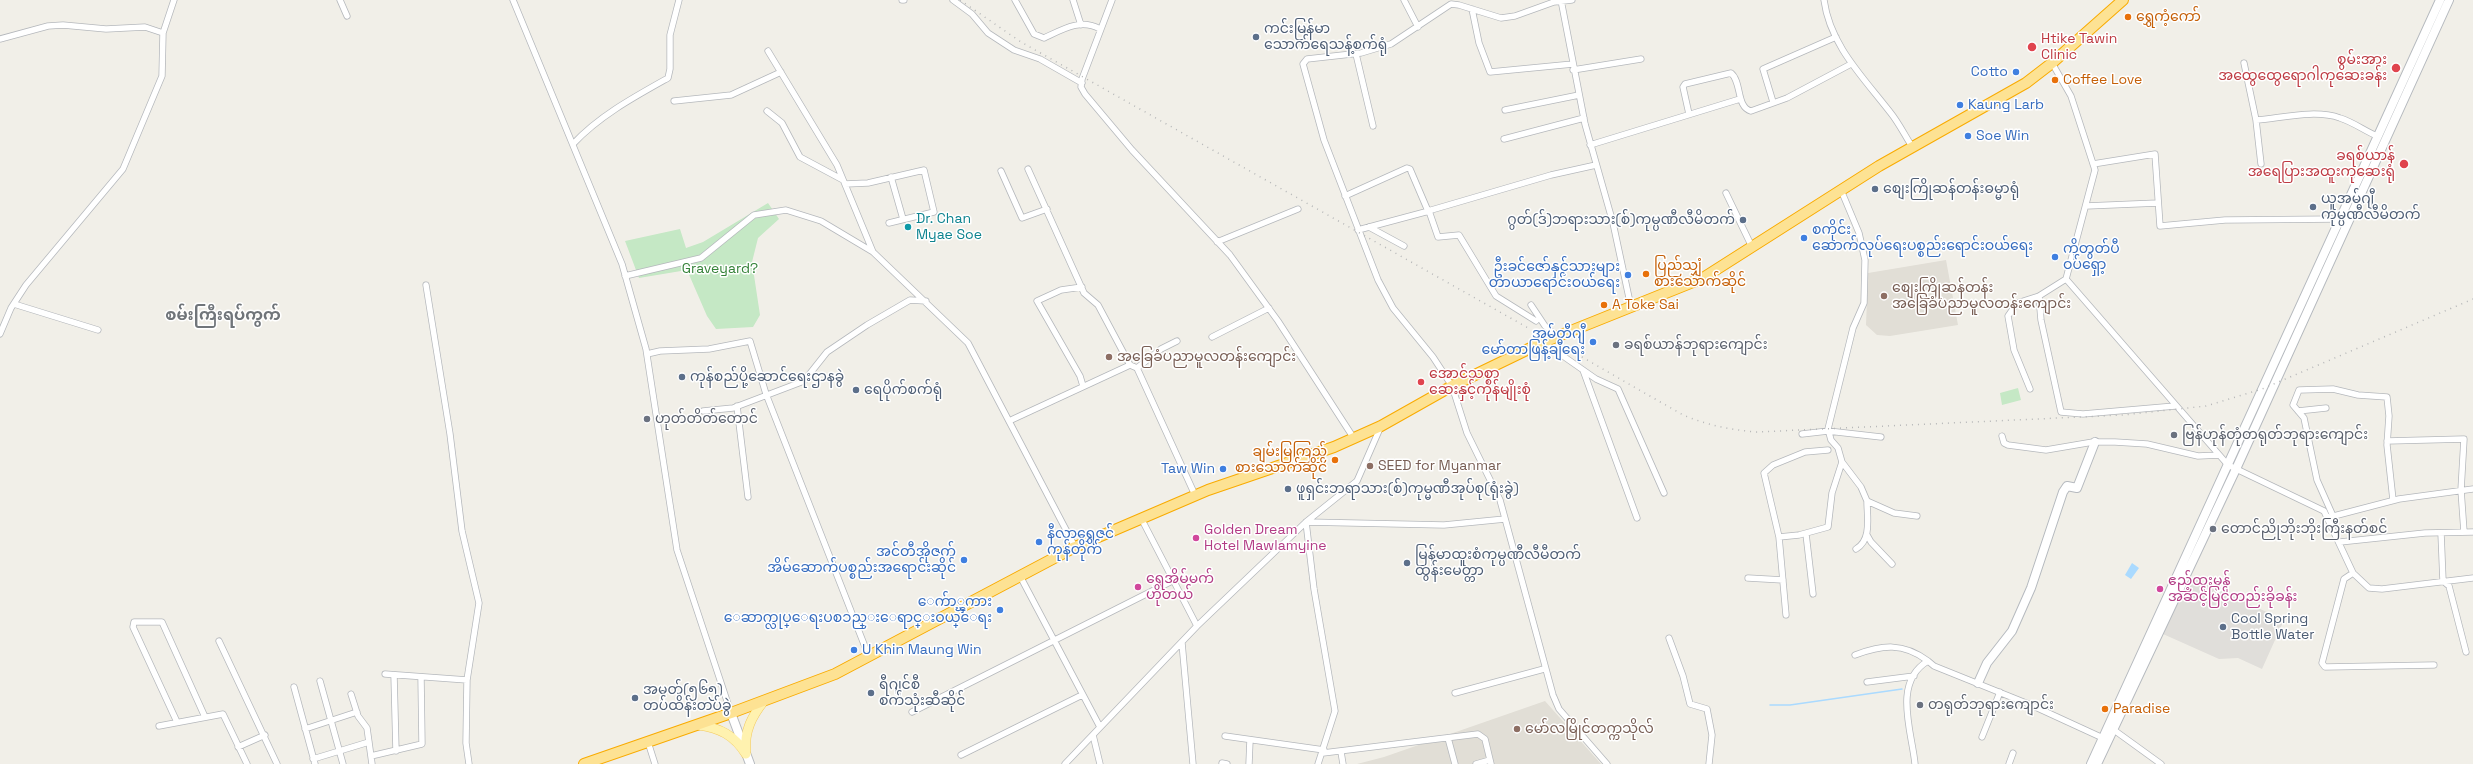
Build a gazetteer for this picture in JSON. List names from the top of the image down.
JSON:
{
  "districts": ["စမ်းကြီးရပ်ကွက်"],
  "parks": ["Graveyard?"],
  "places": [
    "ရွှေကံ့ကော်",
    "ကင်းမြန်မာ သောက်ရေသန့်စက်ရုံ",
    "Htike Tawin Clinic",
    "စွမ်းအား အထွေထွေရောဂါကုဆေးခန်း",
    "Cotto",
    "Coffee Love",
    "Kaung Larb",
    "Soe Win",
    "ခရစ်ယာန် အရေပြားအထူးကုဆေးရုံ",
    "စျေးကြိုဆန်တန်းဓမ္မာရုံ",
    "ယူအမ်ဂျီ ကုမ္ပဏီလီမိတက်",
    "ဂွတ်(ဒ်)ဘရားသား(စ်)ကုမ္ပဏီလီမိတက်",
    "Dr. Chan Myae Soe",
    "စကိုင်း ဆောက်လုပ်ရေးပစ္စည်းရောင်းဝယ်ရေး",
    "ကိုတွတ်ပီ ဝပ်ရှော့",
    "ပြည်သျှံ စားသောက်ဆိုင်",
    "ဦးခင်ဇော်နှင့်သားများ တာယာရောင်းဝယ်ရေး",
    "စျေးကြိုဆန်တန်း အခြေခံပညာမူလတန်းကျောင်း",
    "A Toke Sai",
    "အမ်တီဂျီ မော်တာဖြန့်ချီရေး",
    "ခရစ်ယာန်ဘုရားကျောင်း",
    "အခြေခံပညာမူလတန်းကျောင်း",
    "ကုန်စည်ပို့ဆောင်ရေးဌာနခွဲ",
    "အောင်သစ္စာ ဆေးနှင့်ကုန်မျိုးစုံ",
    "ရေပိုက်စက်ရုံ",
    "ဟုတ်တိတ်တောင်",
    "ဗြန်ဟုန်တုံတရုတ်ဘုရားကျောင်း",
    "ချမ်းမြကြည် စားသောက်ဆိုင်",
    "SEED for Myanmar",
    "Taw Win",
    "ဖူရှင်းဘရာသား(စ်)ကုမ္မဏီအုပ်စု(ရုံးခွဲ)",
    "တောင်ညိုဘိုးဘိုးကြီးနတ်စင်",
    "Golden Dream Hotel Mawlamyine",
    "နီလာရွှေဇင် ကုန်တိုက်",
    "အင်တီအိုဇက် အိမ်ဆောက်ပစ္စည်းအရောင်းဆိုင်",
    "မြန်မာထူးစံကုမ္ပဏီလီမီတက် ထွန်းမေတ္တာ",
    "ရွှေအိမ်မက် ဟိုတယ်",
    "ဧည့်ထူးမွန် အဆင့်မြင့်တည်းခိုခန်း",
    "ေက်ာ္ၾကား ေဆာက္လုပ္ေရးပစၥည္းေရာင္းဝယ္ေရး",
    "Cool Spring Bottle Water",
    "U Khin Maung Win",
    "ရီဂျင်စီ စက်သုံးဆီဆိုင်",
    "အမှတ်(၅၆၅) တပ်ထိန်းတပ်ခွဲ",
    "တရုတ်ဘုရားကျောင်း",
    "Paradise",
    "မော်လမြိုင်တက္ကသိုလ်"
  ]
}
